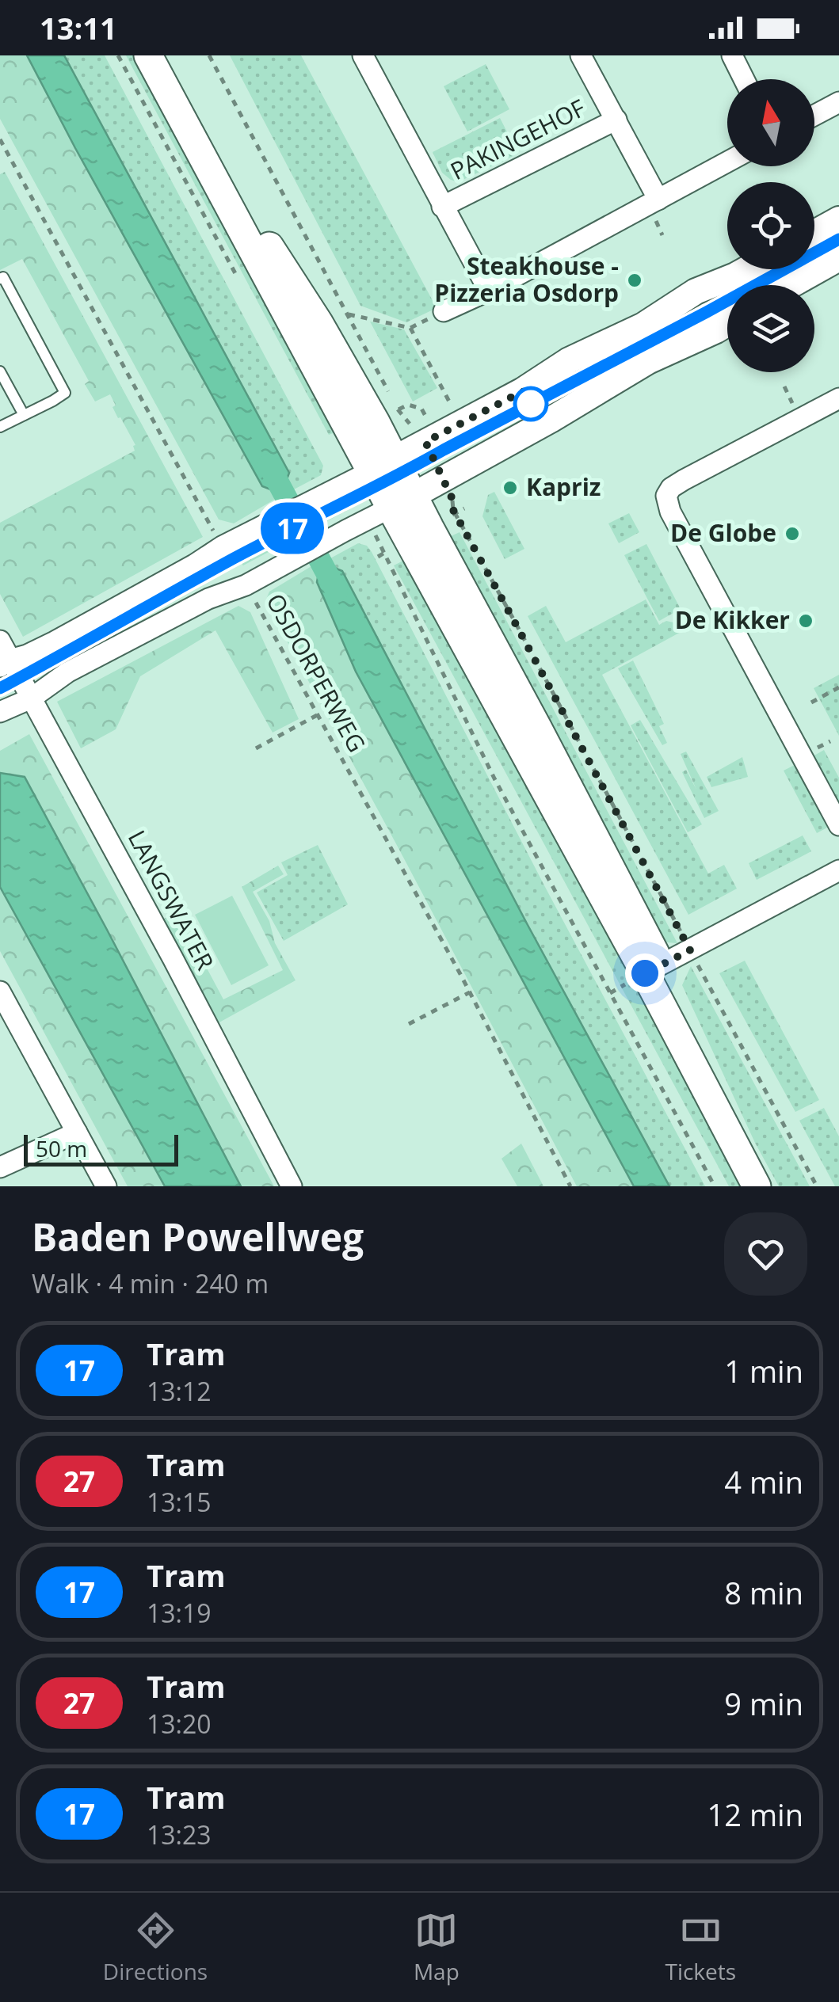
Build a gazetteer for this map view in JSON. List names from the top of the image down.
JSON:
{
  "streets": {
    "street": ["PAKINGEHOF", "LANGSWATER"],
    "path": ["OSDORPERWEG"]
  },
  "places": [
    "Steakhouse - Pizzeria Osdorp",
    "Kapriz",
    "De Globe",
    "De Kikker"
  ],
  "lines": ["tram line 17"],
  "scale_bar": "50 m",
  "north": "top",
  "page": {
    "status": "13:11",
    "on_map": "17",
    "scale": "50 m",
    "heading": ["Baden Powellweg", "Walk · 4 min · 240 m"],
    "list": [
      {
        "mark": "17",
        "name": "Tram",
        "note": "13:12",
        "value": "1 min"
      },
      {
        "mark": "27",
        "name": "Tram",
        "note": "13:15",
        "value": "4 min"
      },
      {
        "mark": "17",
        "name": "Tram",
        "note": "13:19",
        "value": "8 min"
      },
      {
        "mark": "27",
        "name": "Tram",
        "note": "13:20",
        "value": "9 min"
      },
      {
        "mark": "17",
        "name": "Tram",
        "note": "13:23",
        "value": "12 min"
      }
    ],
    "tabs": ["Directions", "Map", "Tickets"]
  }
}
